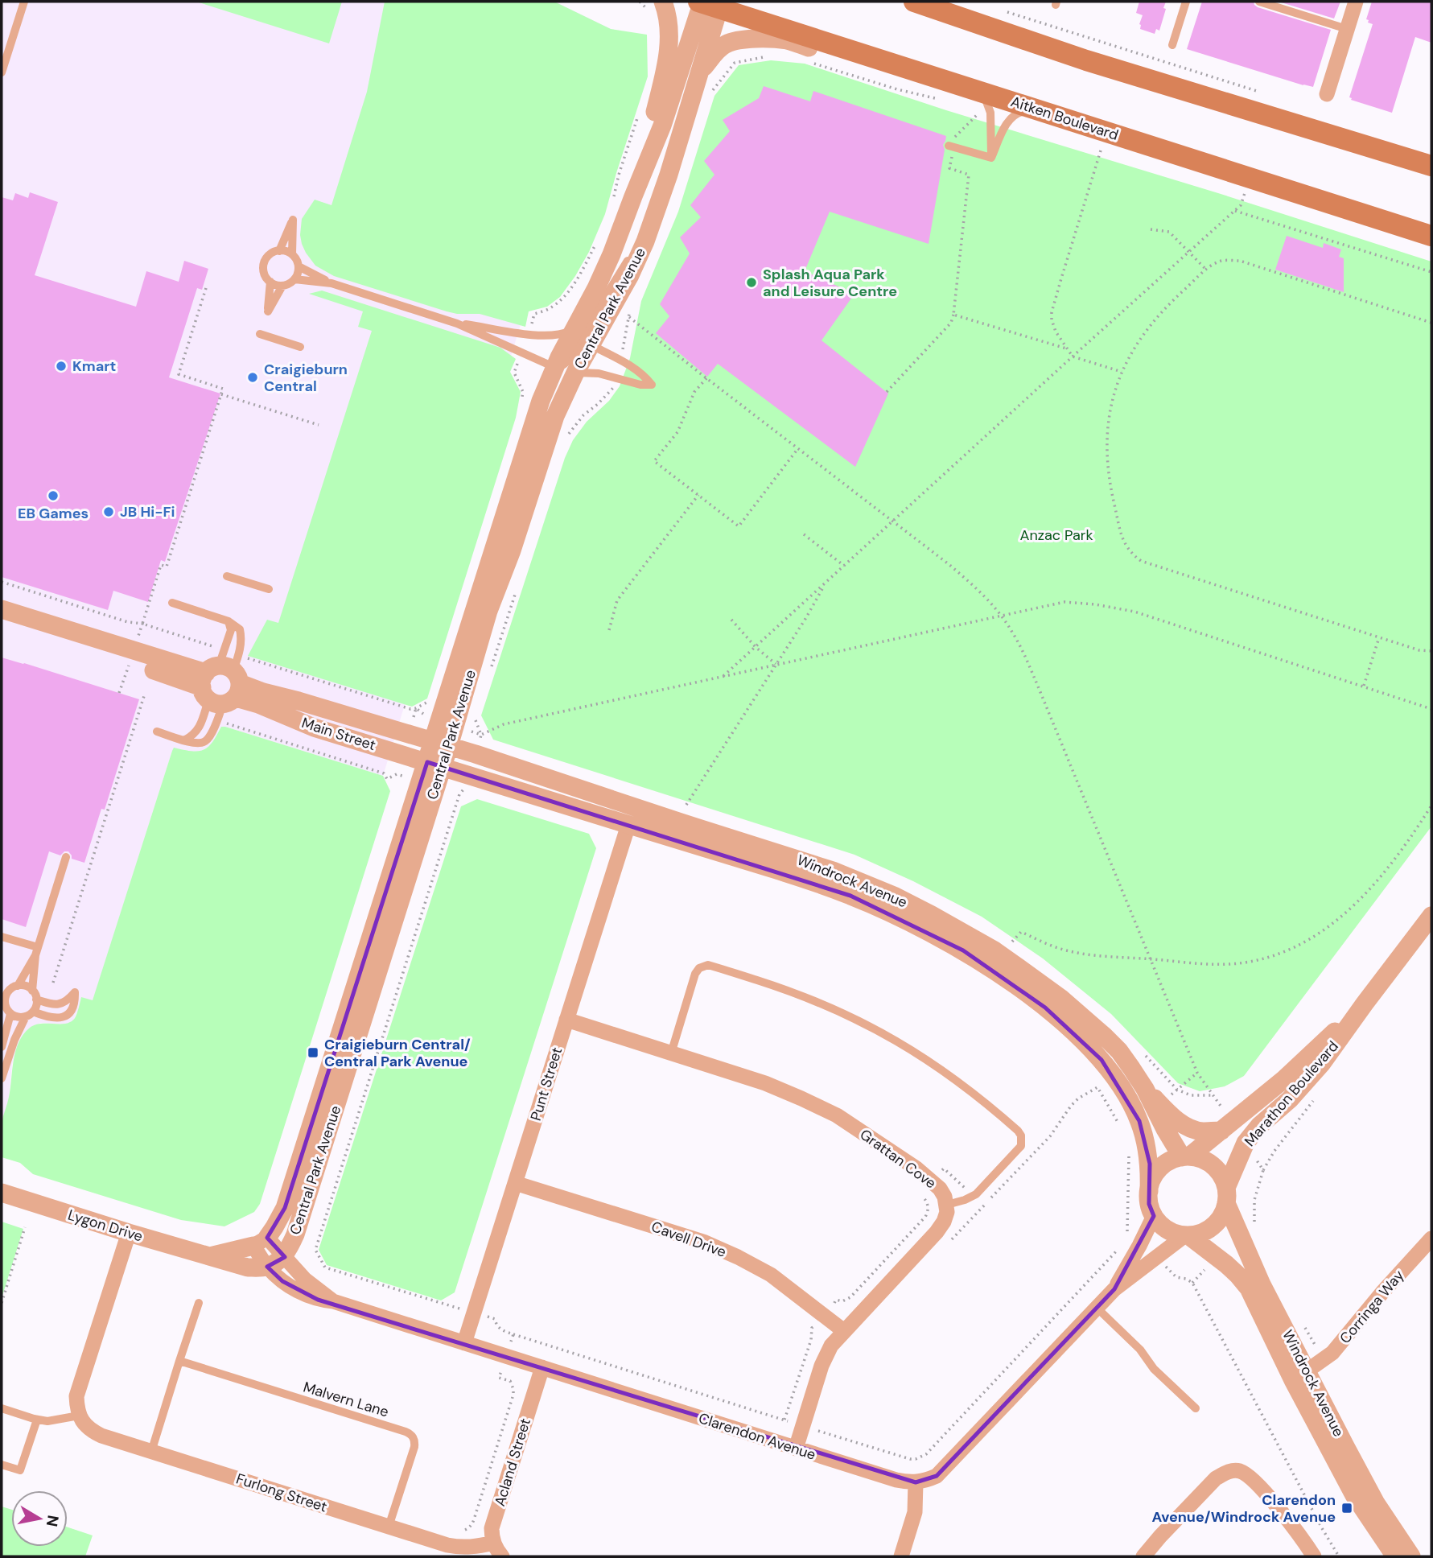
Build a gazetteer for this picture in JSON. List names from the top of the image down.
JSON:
{
  "streets": {
    "main road": ["Aitken Boulevard"],
    "street": [
      "Central Park Avenue",
      "Main Street",
      "Windrock Avenue",
      "Punt Street",
      "Marathon Boulevard",
      "Grattan Cove",
      "Lygon Drive",
      "Cavell Drive",
      "Corringa Way",
      "Clarendon Avenue",
      "Acland Street",
      "Furlong Street"
    ],
    "lane": ["Malvern Lane"]
  },
  "crossings": [
    ["Aitken Boulevard", "Central Park Avenue"],
    ["Central Park Avenue", "Main Street"],
    ["Central Park Avenue", "Windrock Avenue"],
    ["Central Park Avenue", "Clarendon Avenue"],
    ["Main Street", "Windrock Avenue"],
    ["Windrock Avenue", "Punt Street"],
    ["Windrock Avenue", "Marathon Boulevard"],
    ["Windrock Avenue", "Corringa Way"],
    ["Punt Street", "Grattan Cove"],
    ["Punt Street", "Cavell Drive"],
    ["Punt Street", "Clarendon Avenue"],
    ["Malvern Lane", "Furlong Street"],
    ["Clarendon Avenue", "Acland Street"],
    ["Acland Street", "Furlong Street"]
  ],
  "parks": ["Anzac Park"],
  "places": {
    "other": [
      "Splash Aqua Park and Leisure Centre",
      "Kmart",
      "Craigieburn Central",
      "EB Games",
      "JB Hi-Fi"
    ],
    "transit": ["Craigieburn Central/ Central Park Avenue", "Clarendon Avenue/Windrock Avenue"]
  },
  "north": "right"
}
